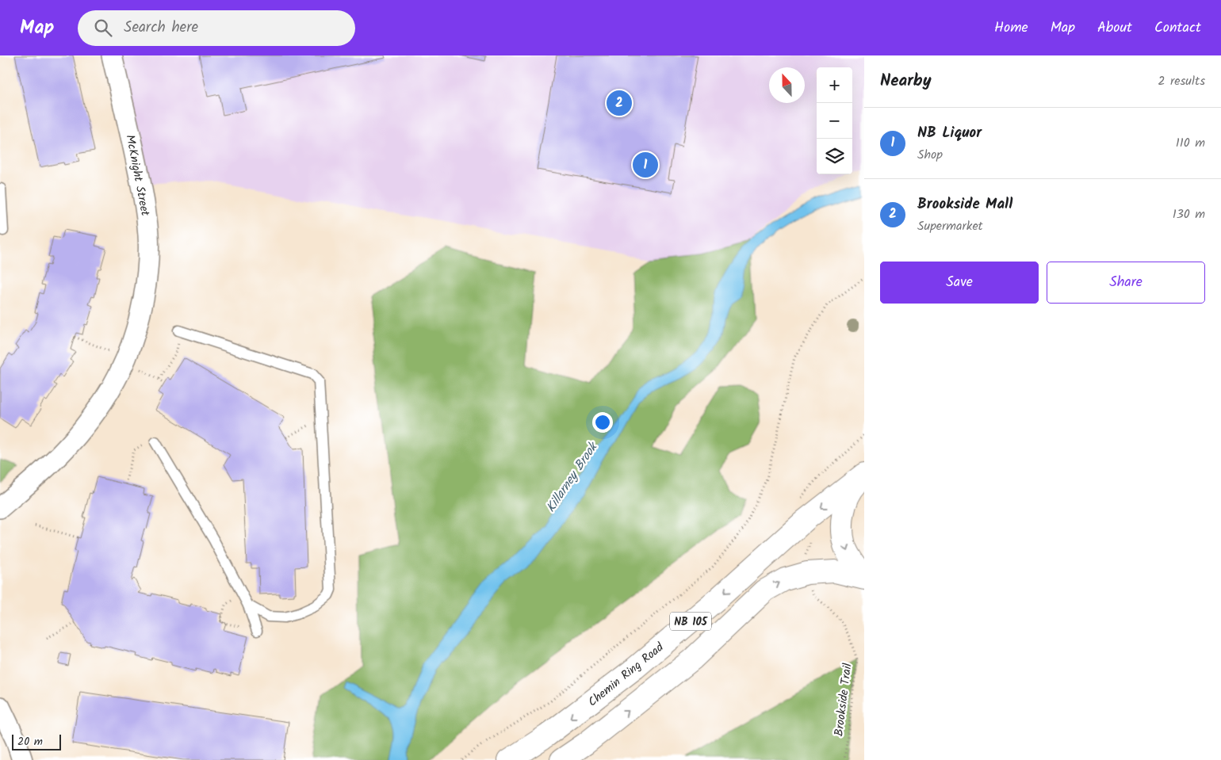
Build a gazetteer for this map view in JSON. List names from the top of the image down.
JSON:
{
  "streets": {
    "highway": ["NB 105", "Chemin Ring Road"],
    "street": ["McKnight Street"],
    "path": ["Brookside Trail"]
  },
  "water": ["Killarney Brook"],
  "scale_bar": "20 m",
  "north": "top",
  "page": {
    "header": "Map",
    "search": "Search here",
    "nav": [
      "Home",
      "Map",
      "About",
      "Contact"
    ],
    "heading": ["Nearby", "2 results"],
    "map_buttons": ["+", "−"],
    "pins": ["2", "1"],
    "list": [
      {
        "mark": "1",
        "name": "NB Liquor",
        "note": "Shop",
        "value": "110 m"
      },
      {
        "mark": "2",
        "name": "Brookside Mall",
        "note": "Supermarket",
        "value": "130 m"
      }
    ],
    "buttons": ["Save", "Share"],
    "scale": "20 m"
  }
}
